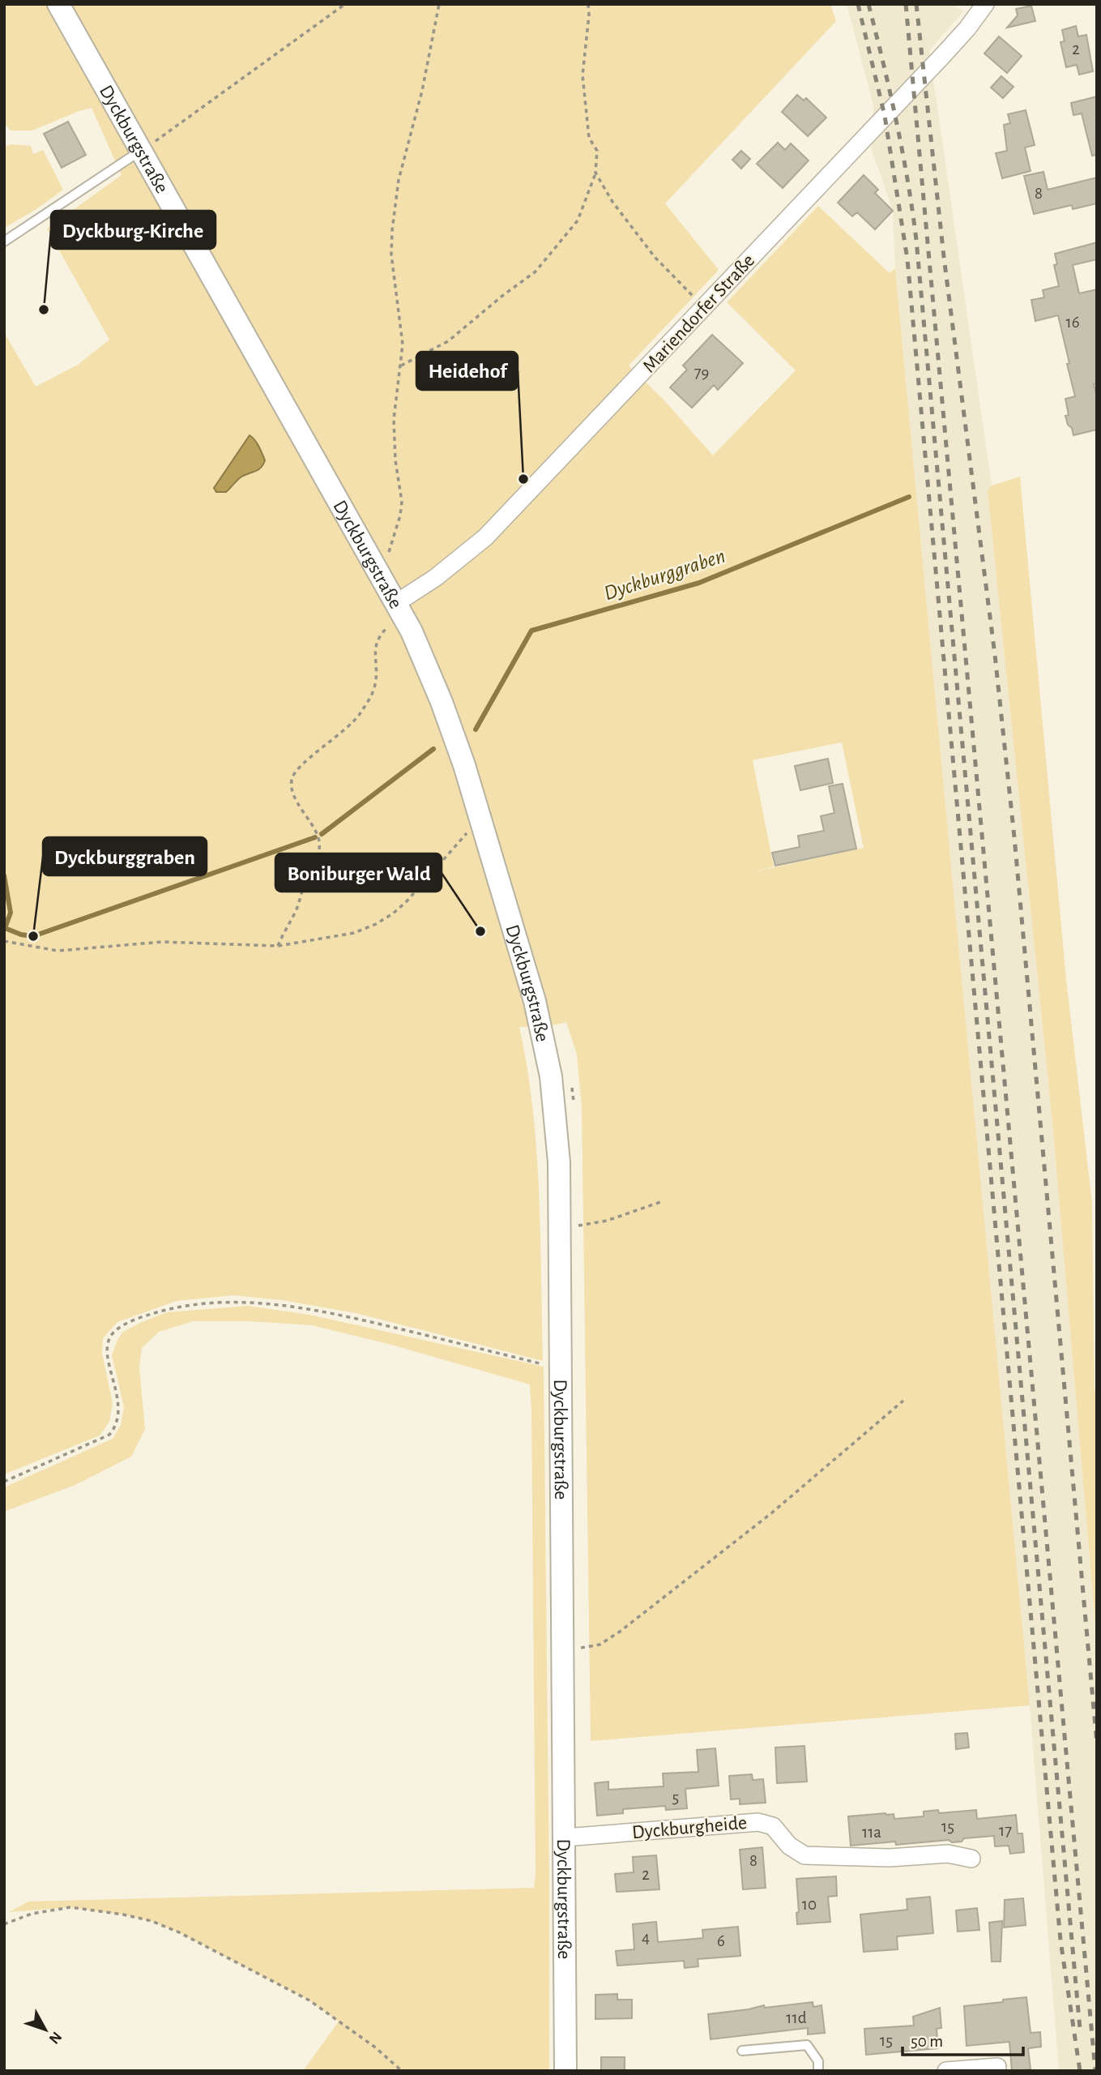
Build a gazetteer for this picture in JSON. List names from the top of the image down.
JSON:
{
  "streets": {
    "street": ["Dyckburgstraße", "Mariendorfer Straße", "Dyckburgheide"]
  },
  "crossings": [
    ["Dyckburgstraße", "Mariendorfer Straße"],
    ["Dyckburgstraße", "Dyckburgheide"]
  ],
  "water": ["Dyckburggraben"],
  "places": [
    "Dyckburg-Kirche",
    "Heidehof",
    "Boniburger Wald",
    "Dyckburggraben"
  ],
  "house_numbers": [
    "2",
    "8",
    "16",
    "79",
    "5",
    "15",
    "17",
    "11a",
    "8",
    "2",
    "10",
    "4",
    "6",
    "11d",
    "15"
  ],
  "scale_bar": "50 m",
  "north": "bottom right"
}
